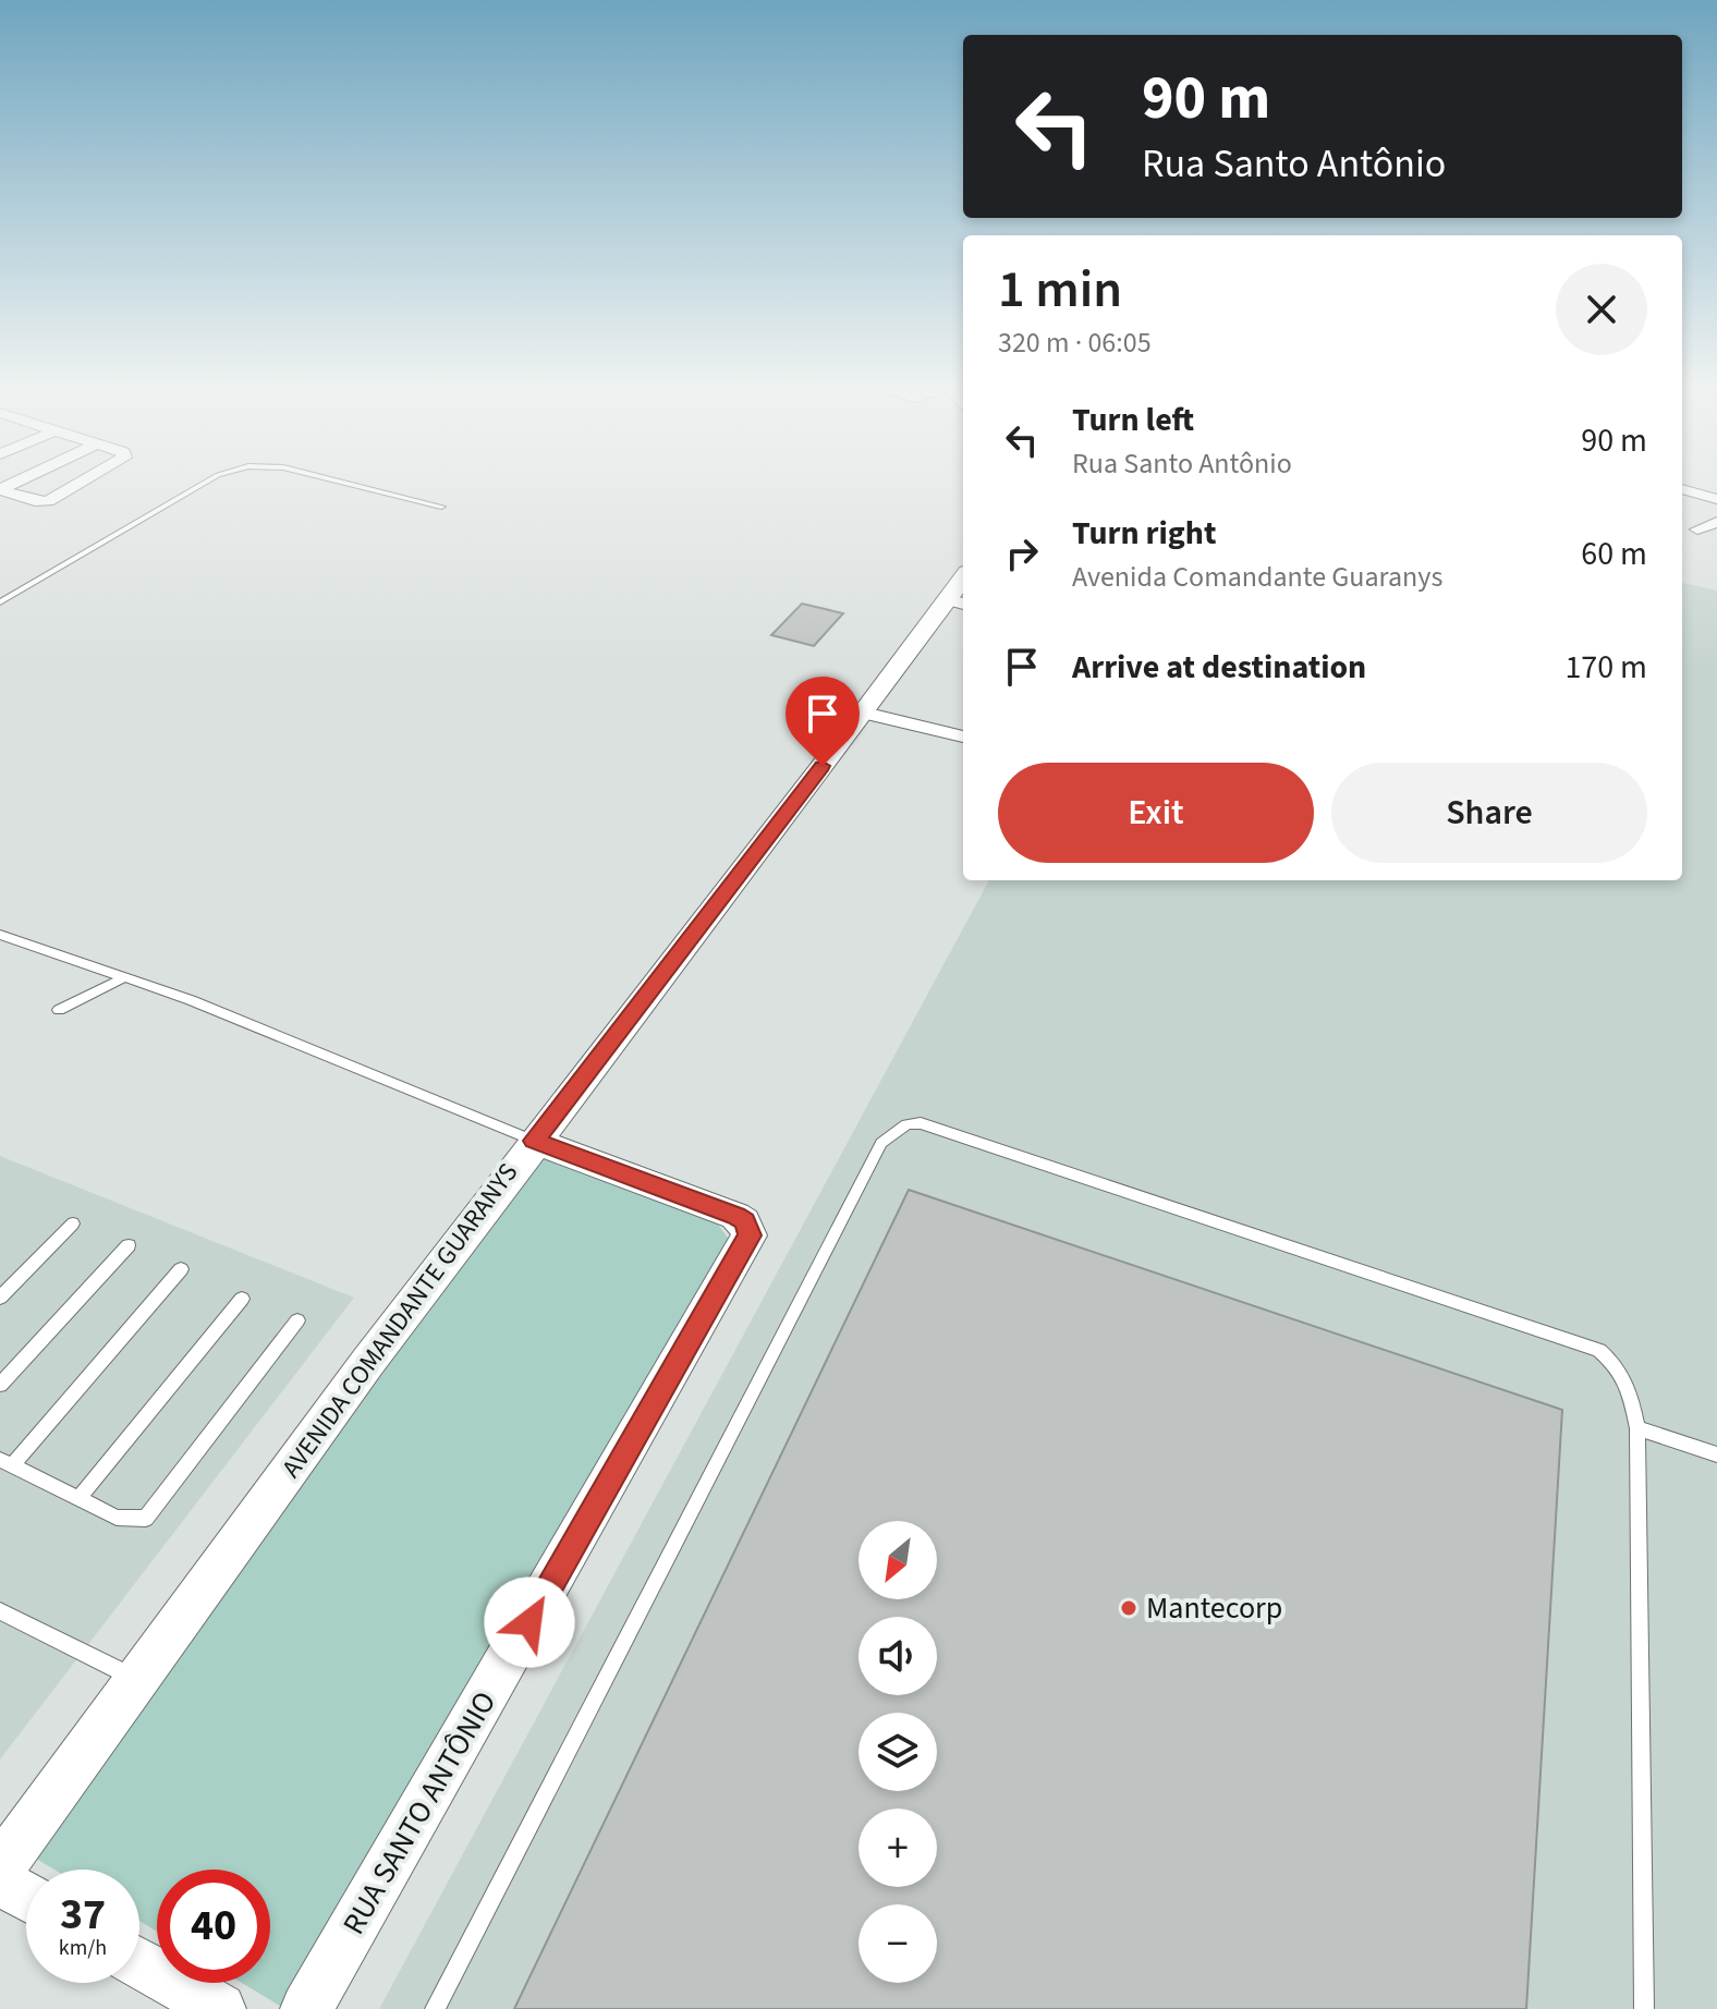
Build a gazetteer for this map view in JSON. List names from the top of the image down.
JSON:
{
  "streets": {
    "street": ["AVENIDA COMANDANTE GUARANYS", "RUA SANTO ANTÔNIO"]
  },
  "crossings": [
    ["AVENIDA COMANDANTE GUARANYS", "RUA SANTO ANTÔNIO"]
  ],
  "places": ["Mantecorp"],
  "north": "bottom left",
  "page": {
    "turn": ["90 m", "Rua Santo Antônio"],
    "heading": ["1 min", "320 m · 06:05"],
    "list": [
      {
        "name": "Turn left",
        "note": "Rua Santo Antônio",
        "value": "90 m"
      },
      {
        "name": "Turn right",
        "note": "Avenida Comandante Guaranys",
        "value": "60 m"
      },
      {
        "name": "Arrive at destination",
        "value": "170 m"
      }
    ],
    "buttons": ["Exit", "Share"],
    "map_buttons": ["+", "−"],
    "speed": "37 km/h",
    "limit": "40"
  }
}
